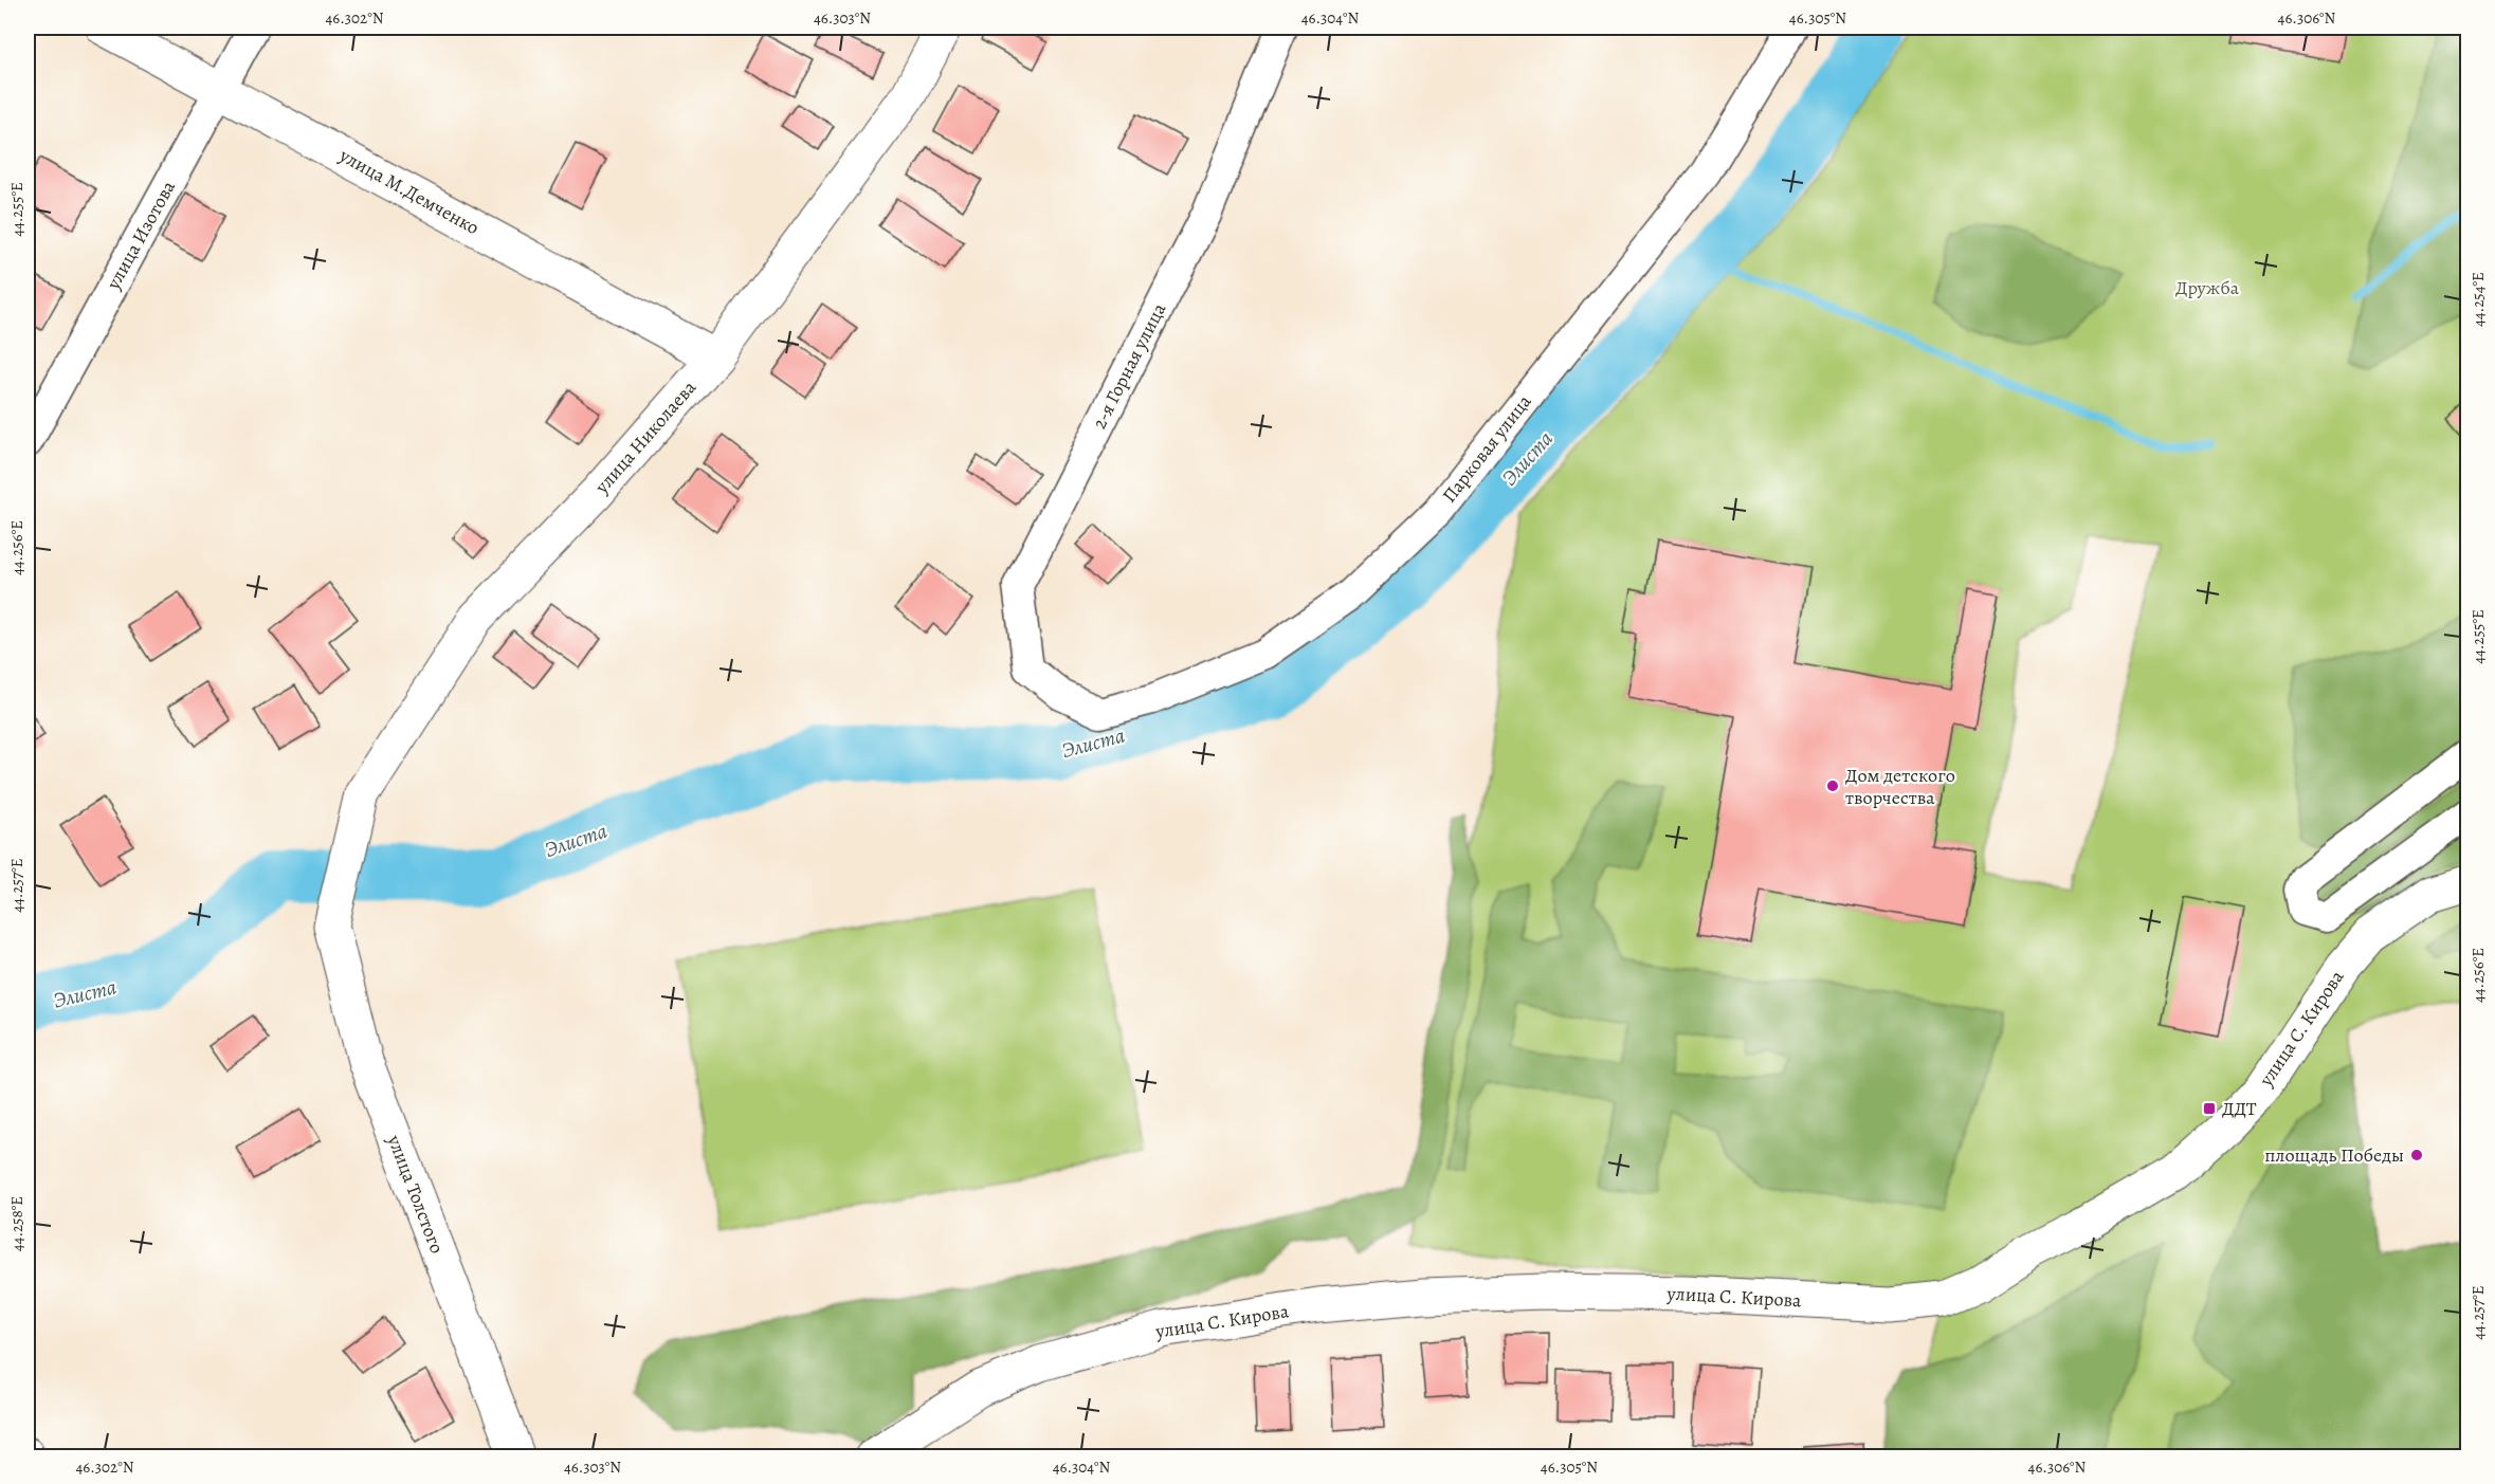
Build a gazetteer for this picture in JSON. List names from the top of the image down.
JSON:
{
  "streets": {
    "street": [
      "улица М.Демченко",
      "улица Изотова",
      "2-я Горная улица",
      "улица Николаева",
      "Парковая улица",
      "улица С. Кирова",
      "улица Толстого"
    ]
  },
  "crossings": [
    ["улица М.Демченко", "улица Изотова"],
    ["улица М.Демченко", "улица Николаева"],
    ["2-я Горная улица", "Парковая улица"],
    ["улица Николаева", "улица Толстого"]
  ],
  "water": ["Элиста"],
  "parks": ["Дружба"],
  "places": {
    "other": ["Дом детского творчества", "площадь Победы"],
    "transit": ["ДДТ"]
  },
  "coordinates": [
    "46.302°N",
    "46.303°N",
    "46.304°N",
    "46.305°N",
    "46.306°N",
    "44.255°E",
    "44.254°E",
    "44.256°E",
    "44.257°E",
    "44.258°E"
  ]
}
